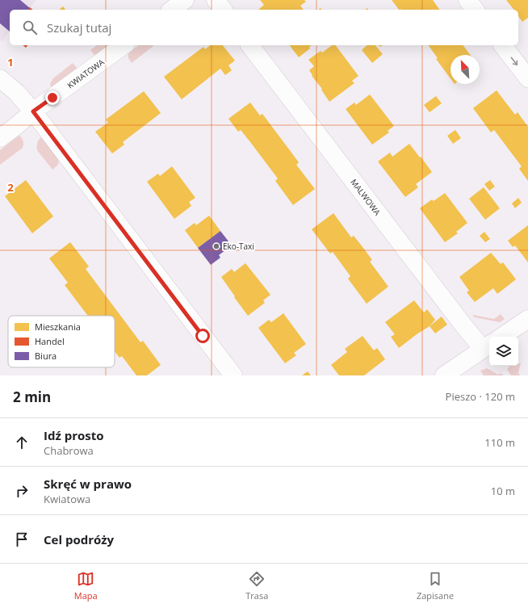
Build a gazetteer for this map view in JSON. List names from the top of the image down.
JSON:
{
  "streets": {
    "street": ["KWIATOWA", "MALWOWA"]
  },
  "places": ["Eko-Taxi"],
  "legend": ["Mieszkania", "Handel", "Biura"],
  "north": "top left",
  "page": {
    "search": "Szukaj tutaj",
    "heading": ["2 min", "Pieszo · 120 m"],
    "list": [
      ["Idź prosto", "Chabrowa", "110 m"],
      ["Skręć w prawo", "Kwiatowa", "10 m"],
      "Cel podróży"
    ],
    "nav": ["Mapa", "Trasa", "Zapisane"]
  },
  "grid": {
    "rows": ["1", "2"]
  }
}
